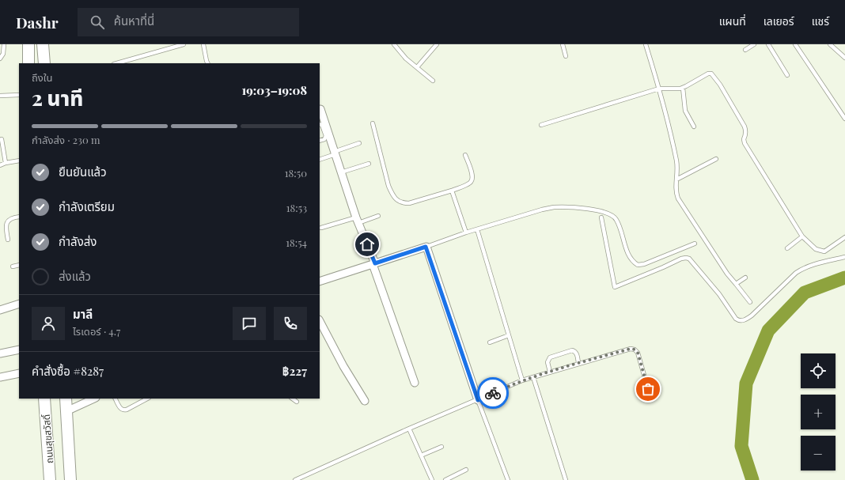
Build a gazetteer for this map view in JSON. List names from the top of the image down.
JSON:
{
  "streets": {
    "main road": ["ถนนสุขสวัสดิ์"]
  },
  "page": {
    "header": "Dashr",
    "search": "ค้นหาที่นี่",
    "nav": ["แผนที่", "เลเยอร์", "แชร์"],
    "heading": ["2 นาที", "ถึงใน", "19:03–19:08"],
    "panel": [
      "มาลี",
      "ไรเดอร์ · 4.7",
      "คำสั่งซื้อ #8287",
      "฿227"
    ],
    "bar": "กำลังส่ง · 230 m",
    "list": [
      ["ยืนยันแล้ว", "18:50"],
      ["กำลังเตรียม", "18:53"],
      ["กำลังส่ง", "18:54"],
      "ส่งแล้ว"
    ],
    "map_buttons": ["+", "−"]
  }
}
